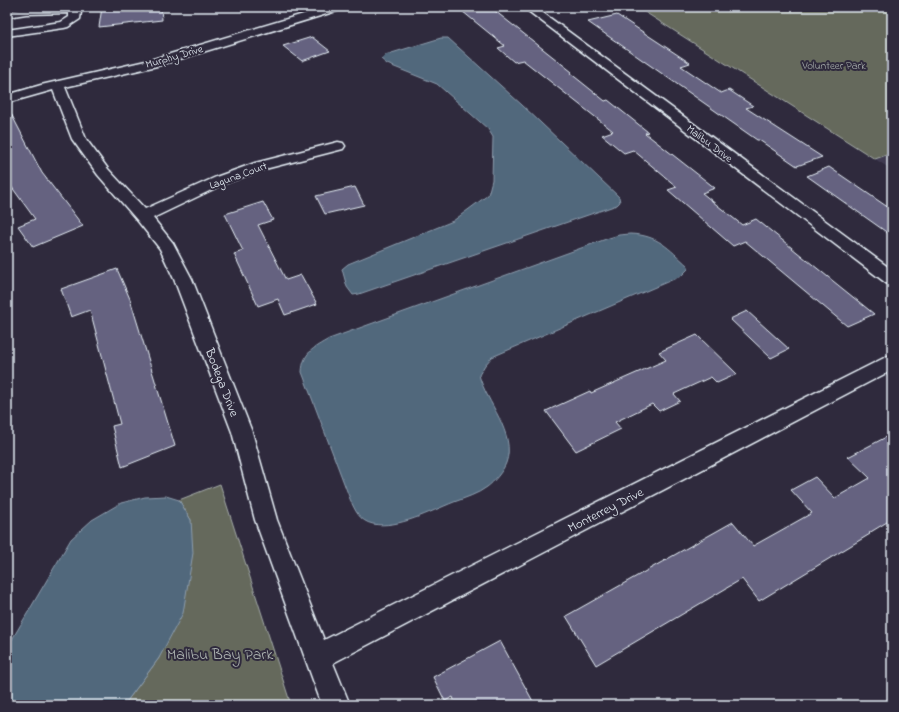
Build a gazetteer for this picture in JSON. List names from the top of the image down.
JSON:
{
  "streets": {
    "street": [
      "Murphy Drive",
      "Malibu Drive",
      "Laguna Court",
      "Bodega Drive",
      "Monterrey Drive"
    ]
  },
  "crossings": [
    ["Murphy Drive", "Bodega Drive"],
    ["Laguna Court", "Bodega Drive"],
    ["Bodega Drive", "Monterrey Drive"]
  ],
  "parks": ["Volunteer Park", "Malibu Bay Park"]
}
